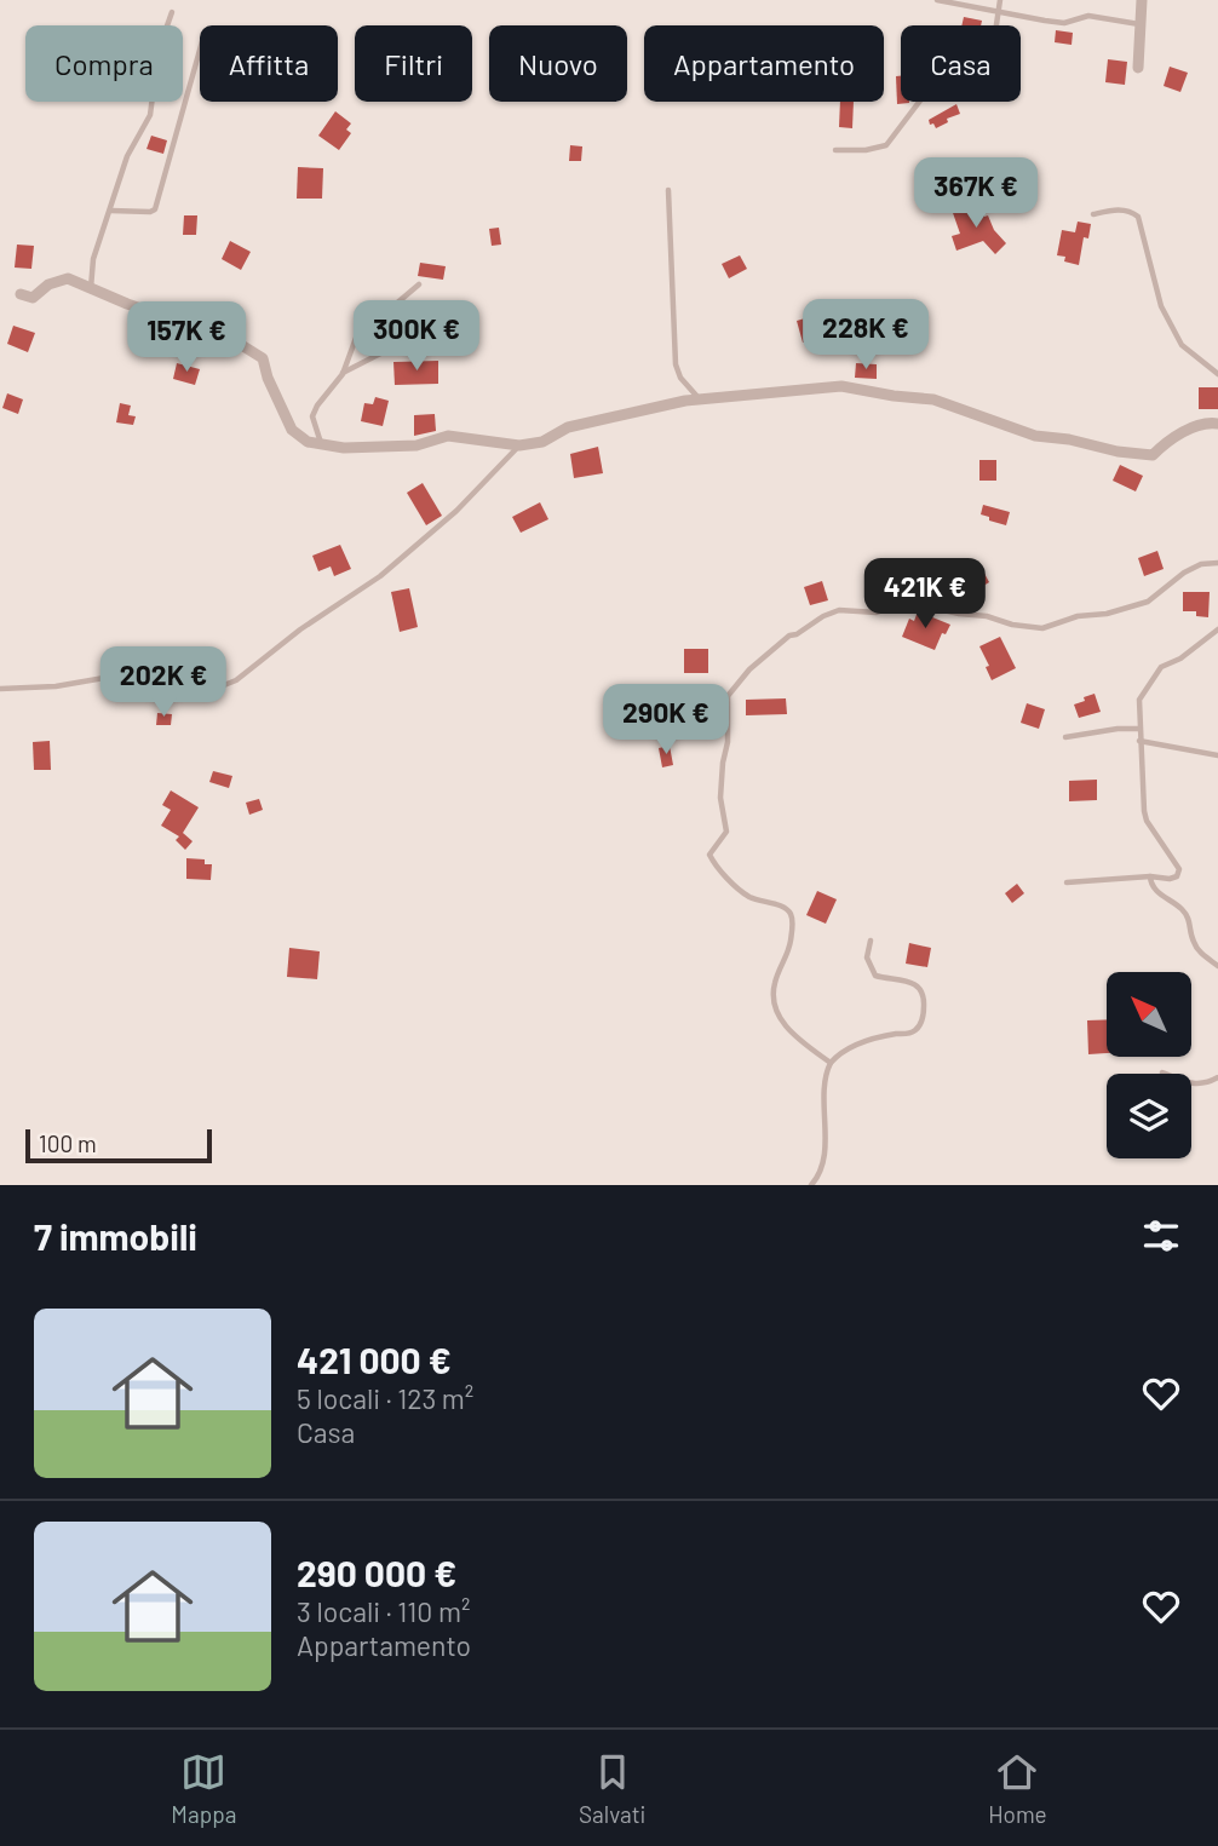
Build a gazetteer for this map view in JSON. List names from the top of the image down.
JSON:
{
  "scale_bar": "100 m",
  "north": "top left",
  "page": {
    "chip": [
      "Compra",
      "Affitta",
      "Filtri",
      "Nuovo",
      "Appartamento",
      "Casa"
    ],
    "price": [
      "367K €",
      "228K €",
      "300K €",
      "157K €",
      "421K €",
      "202K €",
      "290K €"
    ],
    "scale": "100 m",
    "heading": "7 immobili",
    "list": [
      {
        "name": "421 000 €",
        "note": "5 locali · 123 m² · Casa"
      },
      {
        "name": "290 000 €",
        "note": "3 locali · 110 m² · Appartamento"
      }
    ],
    "tabs": ["Mappa", "Salvati", "Home"]
  }
}
